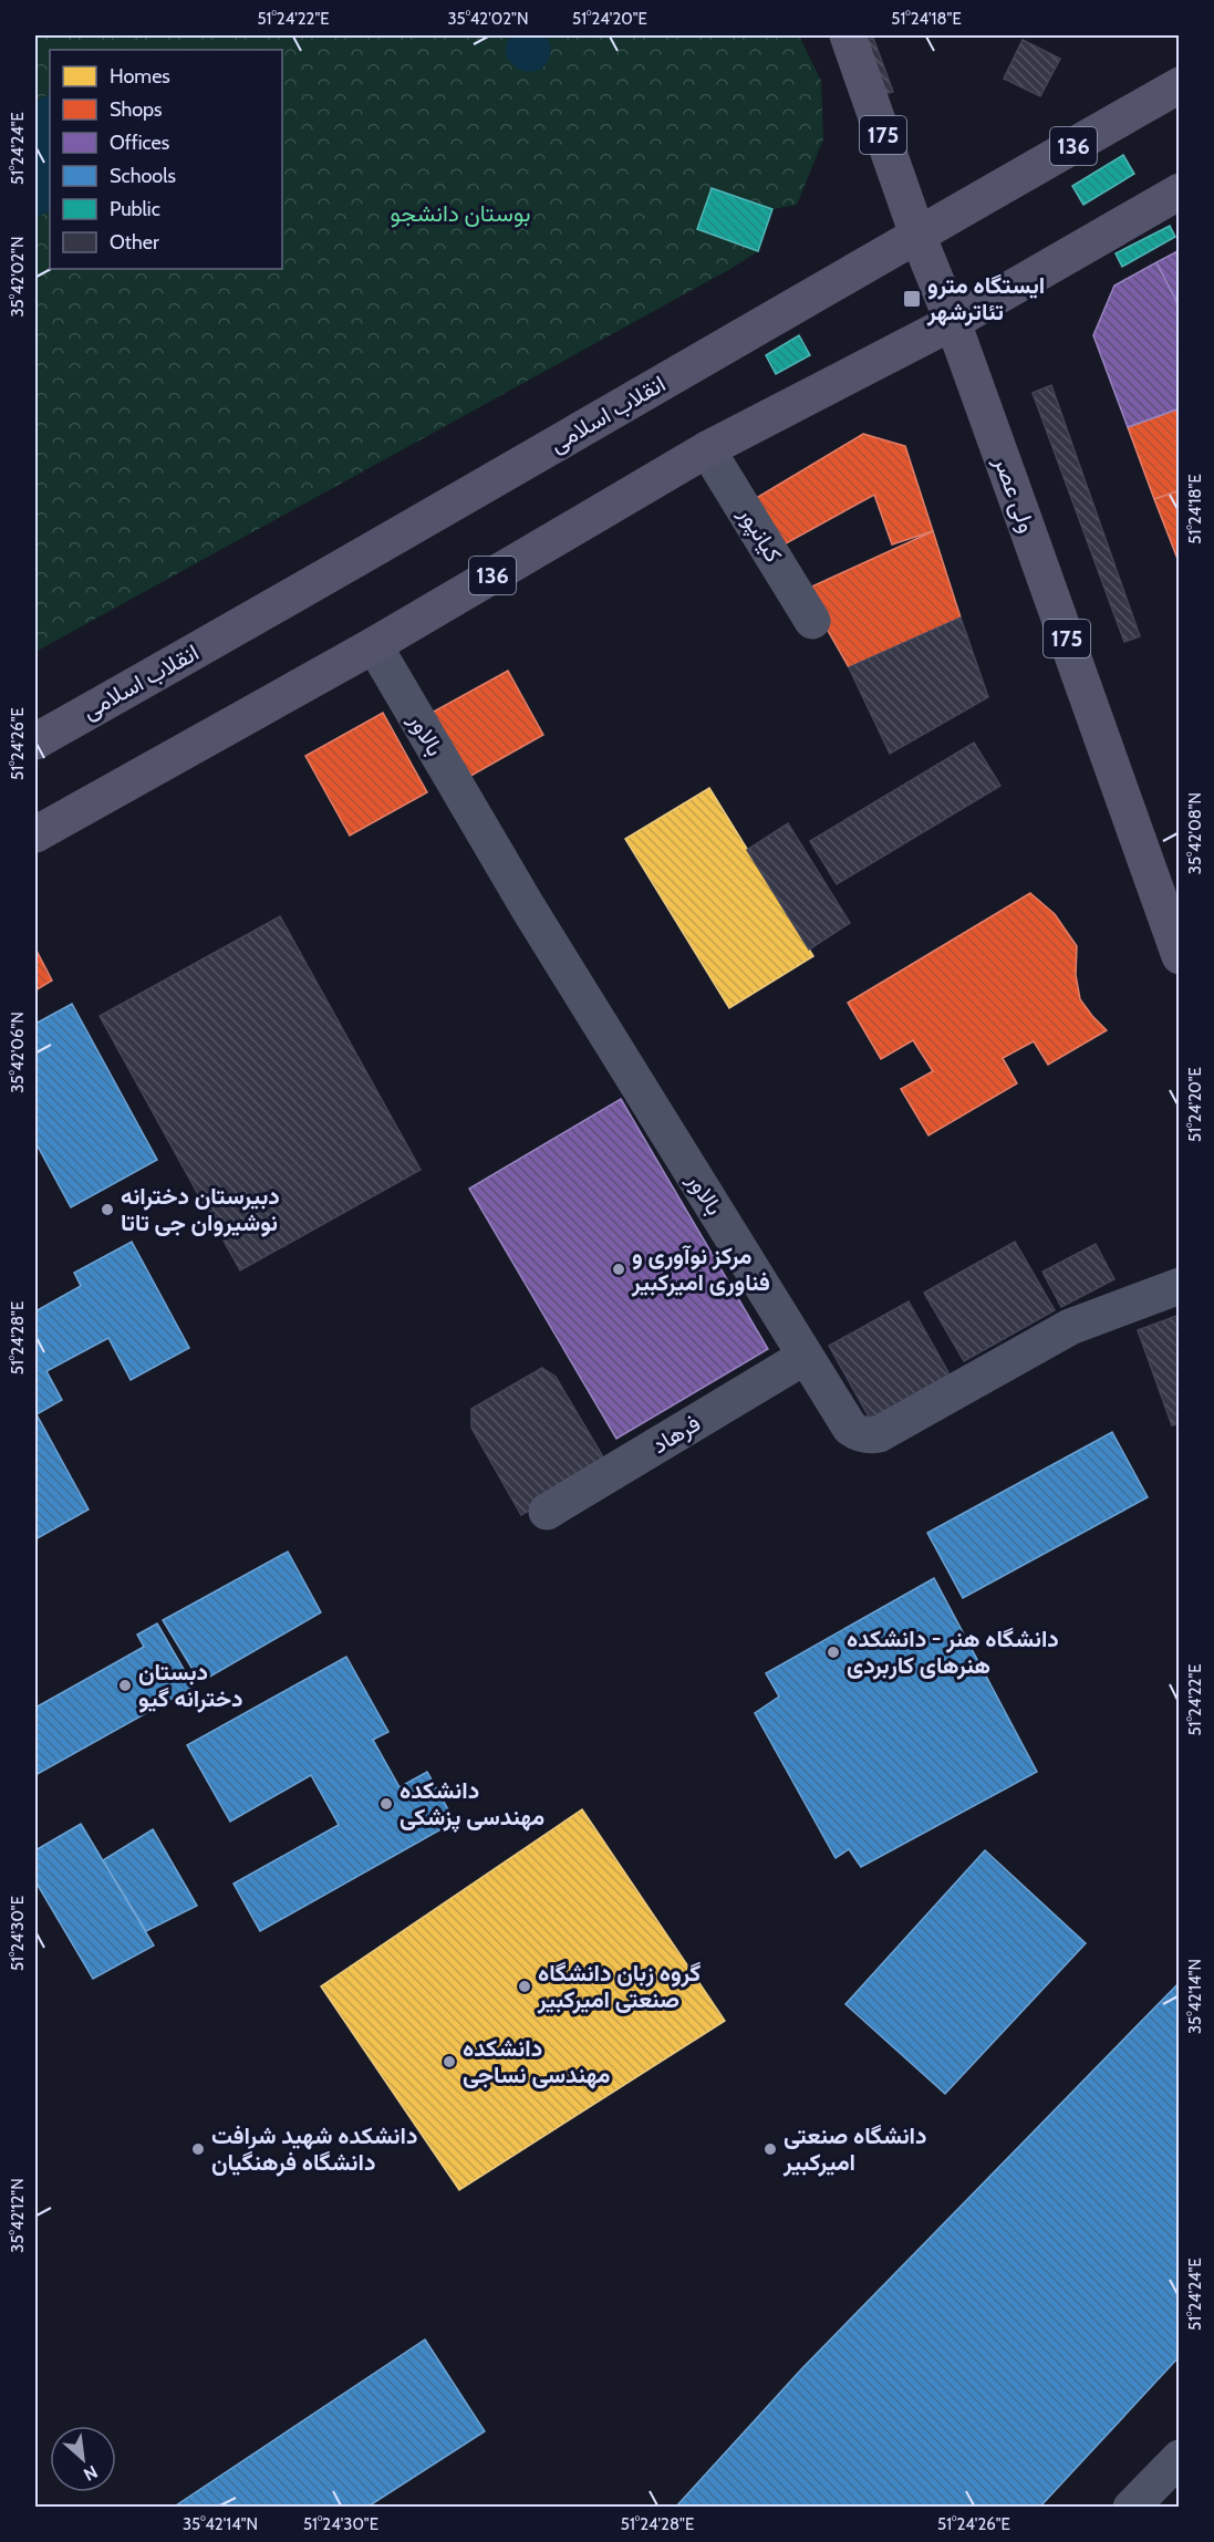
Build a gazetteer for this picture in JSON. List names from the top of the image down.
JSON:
{
  "streets": {
    "main road": [
      "175",
      "136",
      "انقلاب اسلامی",
      "ولی عصر"
    ],
    "street": ["کیانپور", "بالاور", "فرهاد"]
  },
  "crossings": [
    ["136", "ولی عصر"],
    ["136", "کیانپور"],
    ["136", "بالاور"],
    ["انقلاب اسلامی", "ولی عصر"],
    ["بالاور", "فرهاد"]
  ],
  "parks": ["بوستان دانشجو"],
  "places": {
    "transit": ["ایستگاه مترو تئاترشهر"],
    "other": [
      "دبیرستان دخترانه نوشیروان جی تاتا",
      "مرکز نوآوری و فناوری امیرکبیر",
      "دانشگاه هنر - دانشکده هنرهای کاربردی",
      "دبستان دخترانه گیو",
      "دانشکده مهندسی پزشکی",
      "گروه زبان دانشگاه صنعتی امیرکبیر",
      "دانشکده مهندسی نساجی",
      "دانشکده شهید شرافت دانشگاه فرهنگیان",
      "دانشگاه صنعتی امیرکبیر"
    ]
  },
  "legend": [
    "Homes",
    "Shops",
    "Offices",
    "Schools",
    "Public",
    "Other"
  ],
  "north": "bottom right",
  "coordinates": [
    "51°24'22\"E",
    "35°42'02\"N",
    "51°24'20\"E",
    "51°24'18\"E",
    "51°24'24\"E",
    "51°24'26\"E",
    "35°42'08\"N",
    "35°42'06\"N",
    "51°24'28\"E",
    "51°24'30\"E",
    "35°42'14\"N",
    "35°42'12\"N"
  ]
}
